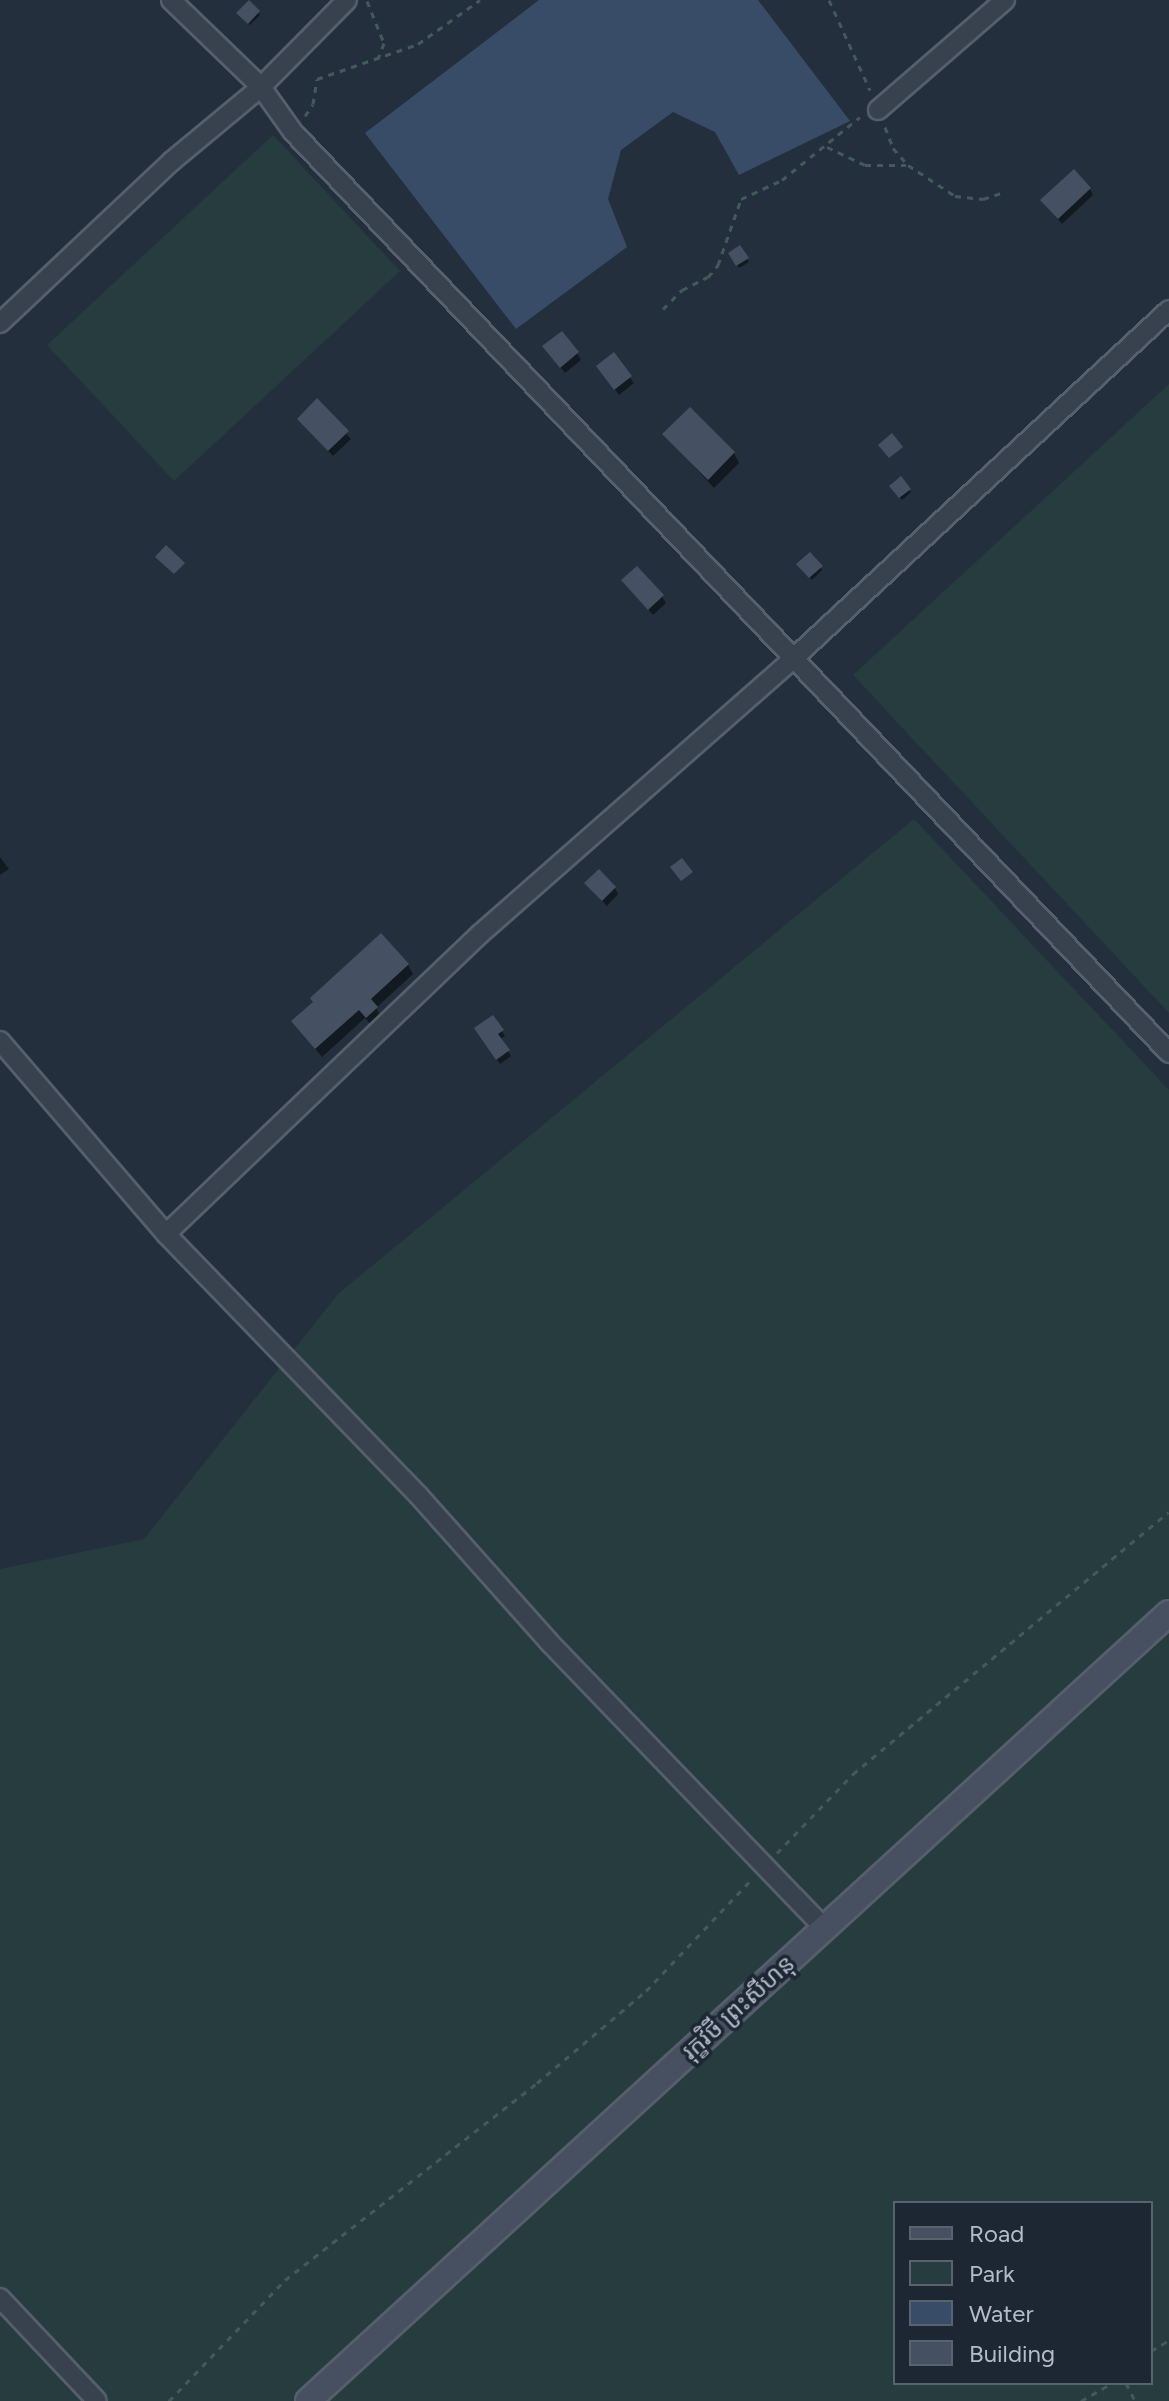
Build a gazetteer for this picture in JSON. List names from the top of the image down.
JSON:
{
  "streets": {
    "street": ["រុក្ខវិថី ព្រះសីហនុ"]
  },
  "legend": [
    "Road",
    "Park",
    "Water",
    "Building"
  ]
}
